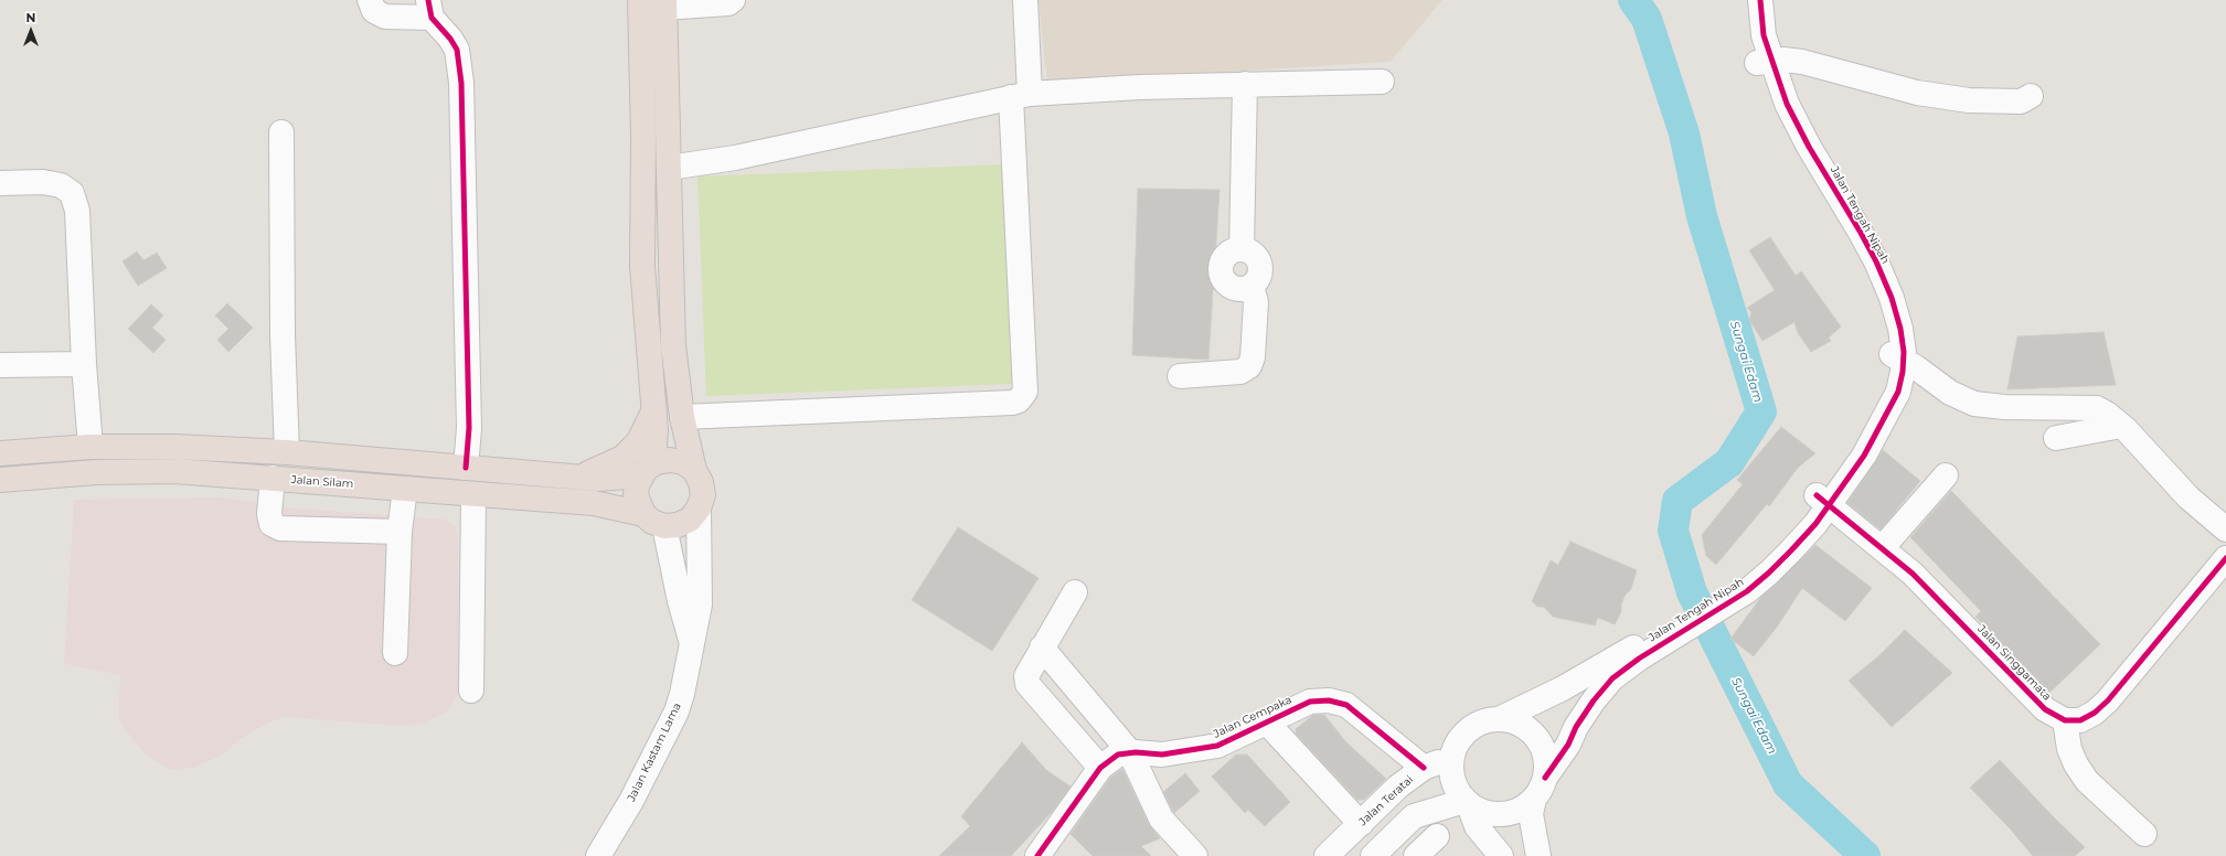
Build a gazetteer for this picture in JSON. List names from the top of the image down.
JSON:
{
  "streets": {
    "highway": ["Jalan Silam"],
    "street": [
      "Jalan Tengah Nipah",
      "Jalan Singgamata",
      "Jalan Cempaka",
      "Jalan Kastam Lama",
      "Jalan Teratai"
    ]
  },
  "crossings": [
    ["Jalan Tengah Nipah", "Jalan Singgamata"],
    ["Jalan Tengah Nipah", "Jalan Teratai"],
    ["Jalan Silam", "Jalan Kastam Lama"],
    ["Jalan Cempaka", "Jalan Teratai"]
  ],
  "water": ["Sungai Edam"],
  "north": "top"
}
